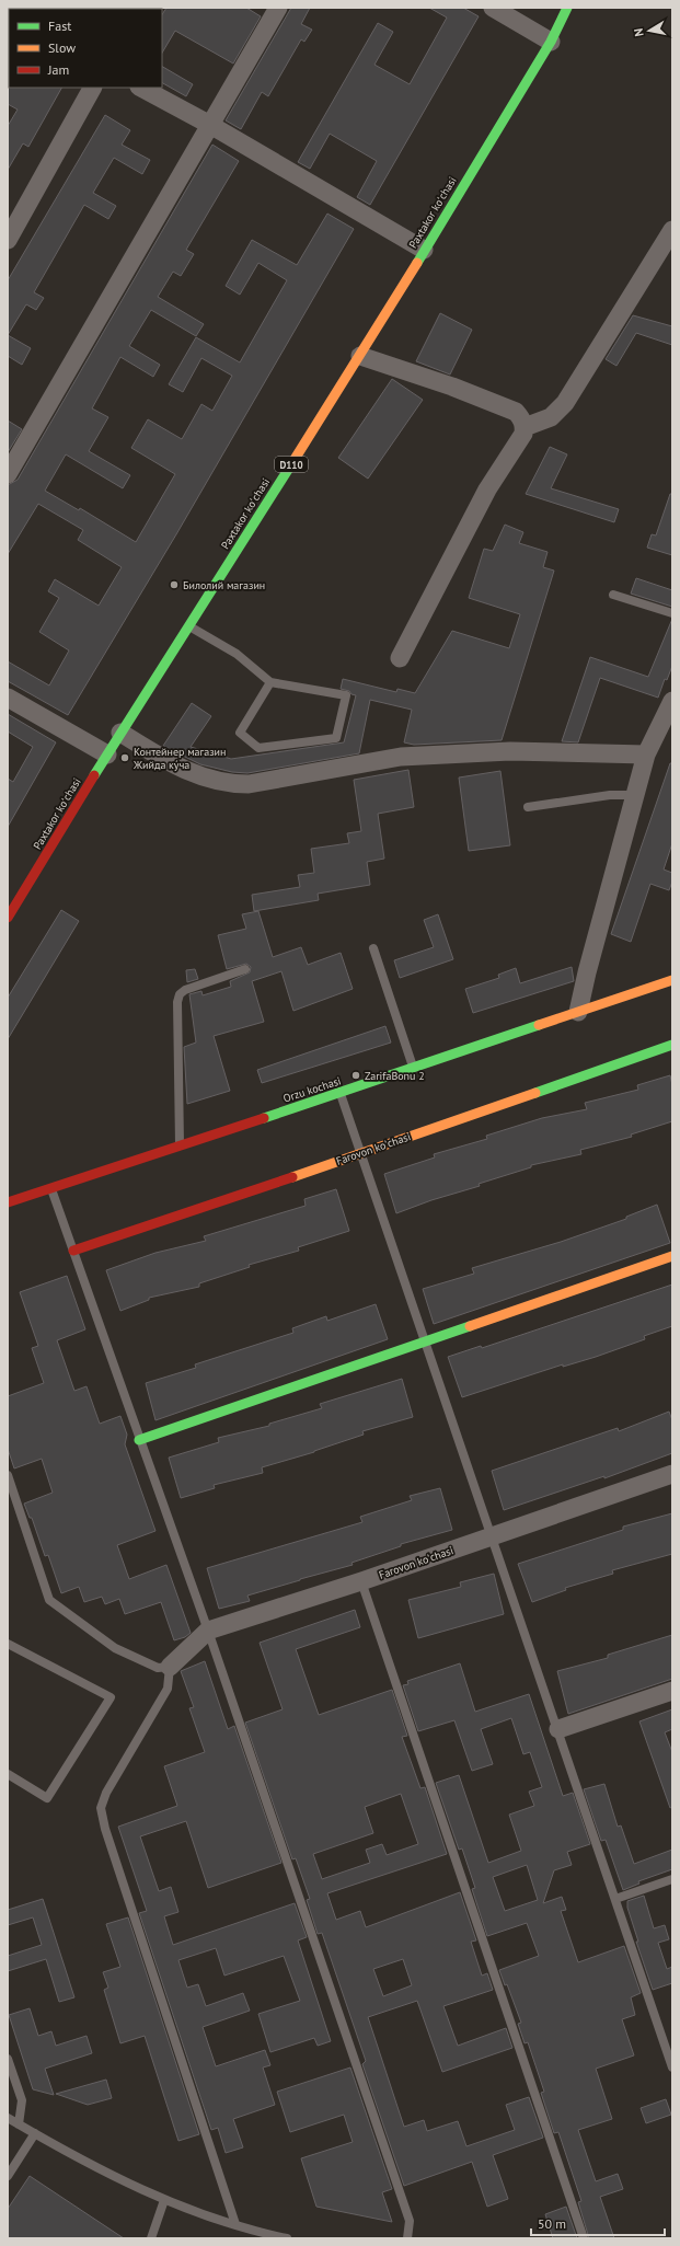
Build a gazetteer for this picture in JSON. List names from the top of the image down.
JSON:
{
  "streets": {
    "main road": [
      "Paxtakor koʻchasi",
      "D110",
      "Orzu kochasi",
      "Farovon koʻchasi"
    ]
  },
  "places": ["Билолий магазин", "Контейнер магазин Жийда ку́ча", "ZarifaBonu 2"],
  "legend": ["Fast", "Slow", "Jam"],
  "scale_bar": "50 m",
  "north": "left"
}
